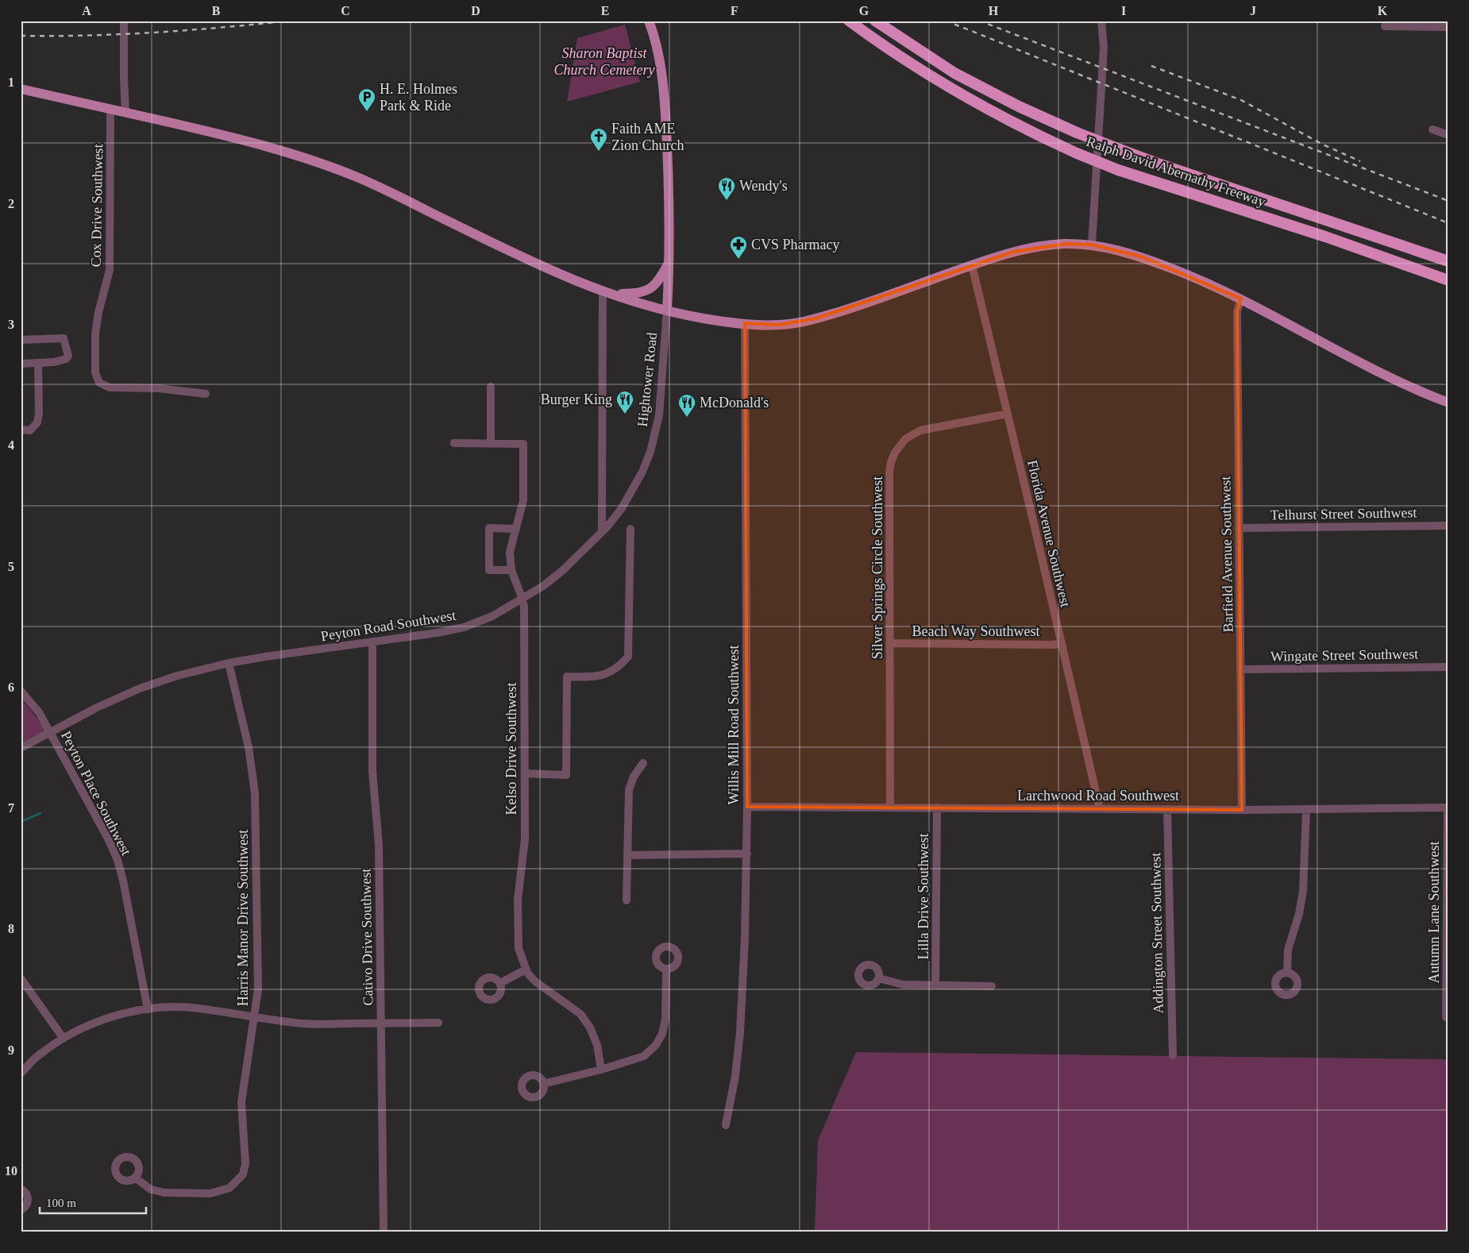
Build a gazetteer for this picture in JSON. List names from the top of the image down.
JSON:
{
  "streets": {
    "highway": ["Ralph David Abernathy Freeway"],
    "street": [
      "Cox Drive Southwest",
      "Hightower Road",
      "Telhurst Street Southwest",
      "Florida Avenue Southwest",
      "Barfield Avenue Southwest",
      "Silver Springs Circle Southwest",
      "Peyton Road Southwest",
      "Beach Way Southwest",
      "Wingate Street Southwest",
      "Willis Mill Road Southwest",
      "Kelso Drive Southwest",
      "Peyton Place Southwest",
      "Larchwood Road Southwest",
      "Lilla Drive Southwest",
      "Autumn Lane Southwest",
      "Harris Manor Drive Southwest",
      "Addington Street Southwest",
      "Cativo Drive Southwest"
    ]
  },
  "crossings": [
    ["Hightower Road", "Peyton Road Southwest"],
    ["Telhurst Street Southwest", "Barfield Avenue Southwest"],
    ["Florida Avenue Southwest", "Silver Springs Circle Southwest"],
    ["Florida Avenue Southwest", "Beach Way Southwest"],
    ["Florida Avenue Southwest", "Larchwood Road Southwest"],
    ["Barfield Avenue Southwest", "Wingate Street Southwest"],
    ["Barfield Avenue Southwest", "Larchwood Road Southwest"],
    ["Silver Springs Circle Southwest", "Beach Way Southwest"],
    ["Silver Springs Circle Southwest", "Larchwood Road Southwest"],
    ["Peyton Road Southwest", "Kelso Drive Southwest"],
    ["Peyton Road Southwest", "Peyton Place Southwest"],
    ["Peyton Road Southwest", "Harris Manor Drive Southwest"],
    ["Peyton Road Southwest", "Cativo Drive Southwest"],
    ["Willis Mill Road Southwest", "Larchwood Road Southwest"],
    ["Larchwood Road Southwest", "Lilla Drive Southwest"],
    ["Larchwood Road Southwest", "Autumn Lane Southwest"],
    ["Larchwood Road Southwest", "Addington Street Southwest"]
  ],
  "parks": ["Sharon Baptist Church Cemetery"],
  "places": {
    "parking": ["H. E. Holmes Park & Ride"],
    "church": ["Faith AME Zion Church"],
    "restaurant": ["Wendy's", "Burger King", "McDonald's"],
    "pharmacy": ["CVS Pharmacy"]
  },
  "scale_bar": "100 m",
  "grid": {
    "columns": [
      "A",
      "B",
      "C",
      "D",
      "E",
      "F",
      "G",
      "H",
      "I",
      "J",
      "K"
    ],
    "rows": [
      "1",
      "2",
      "3",
      "4",
      "5",
      "6",
      "7",
      "8",
      "9",
      "10"
    ]
  }
}
